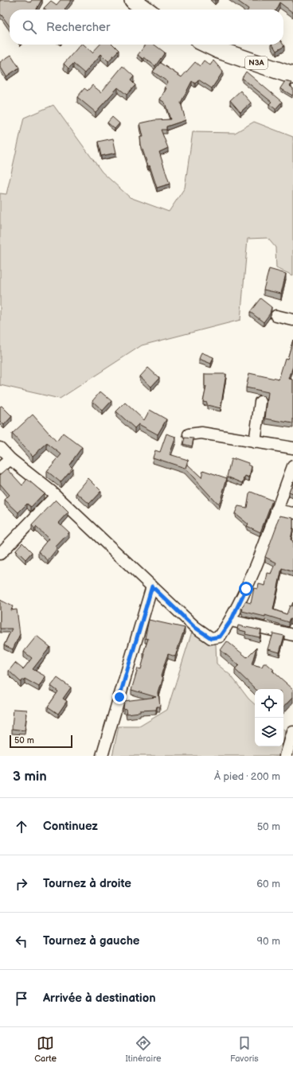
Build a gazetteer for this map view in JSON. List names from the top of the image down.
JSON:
{
  "streets": {
    "highway": ["N3A"]
  },
  "scale_bar": "50 m",
  "page": {
    "search": "Rechercher",
    "scale": "50 m",
    "heading": ["3 min", "À pied · 200 m"],
    "list": [
      ["Continuez", "50 m"],
      ["Tournez à droite", "60 m"],
      ["Tournez à gauche", "90 m"],
      "Arrivée à destination"
    ],
    "nav": ["Carte", "Itinéraire", "Favoris"]
  }
}
